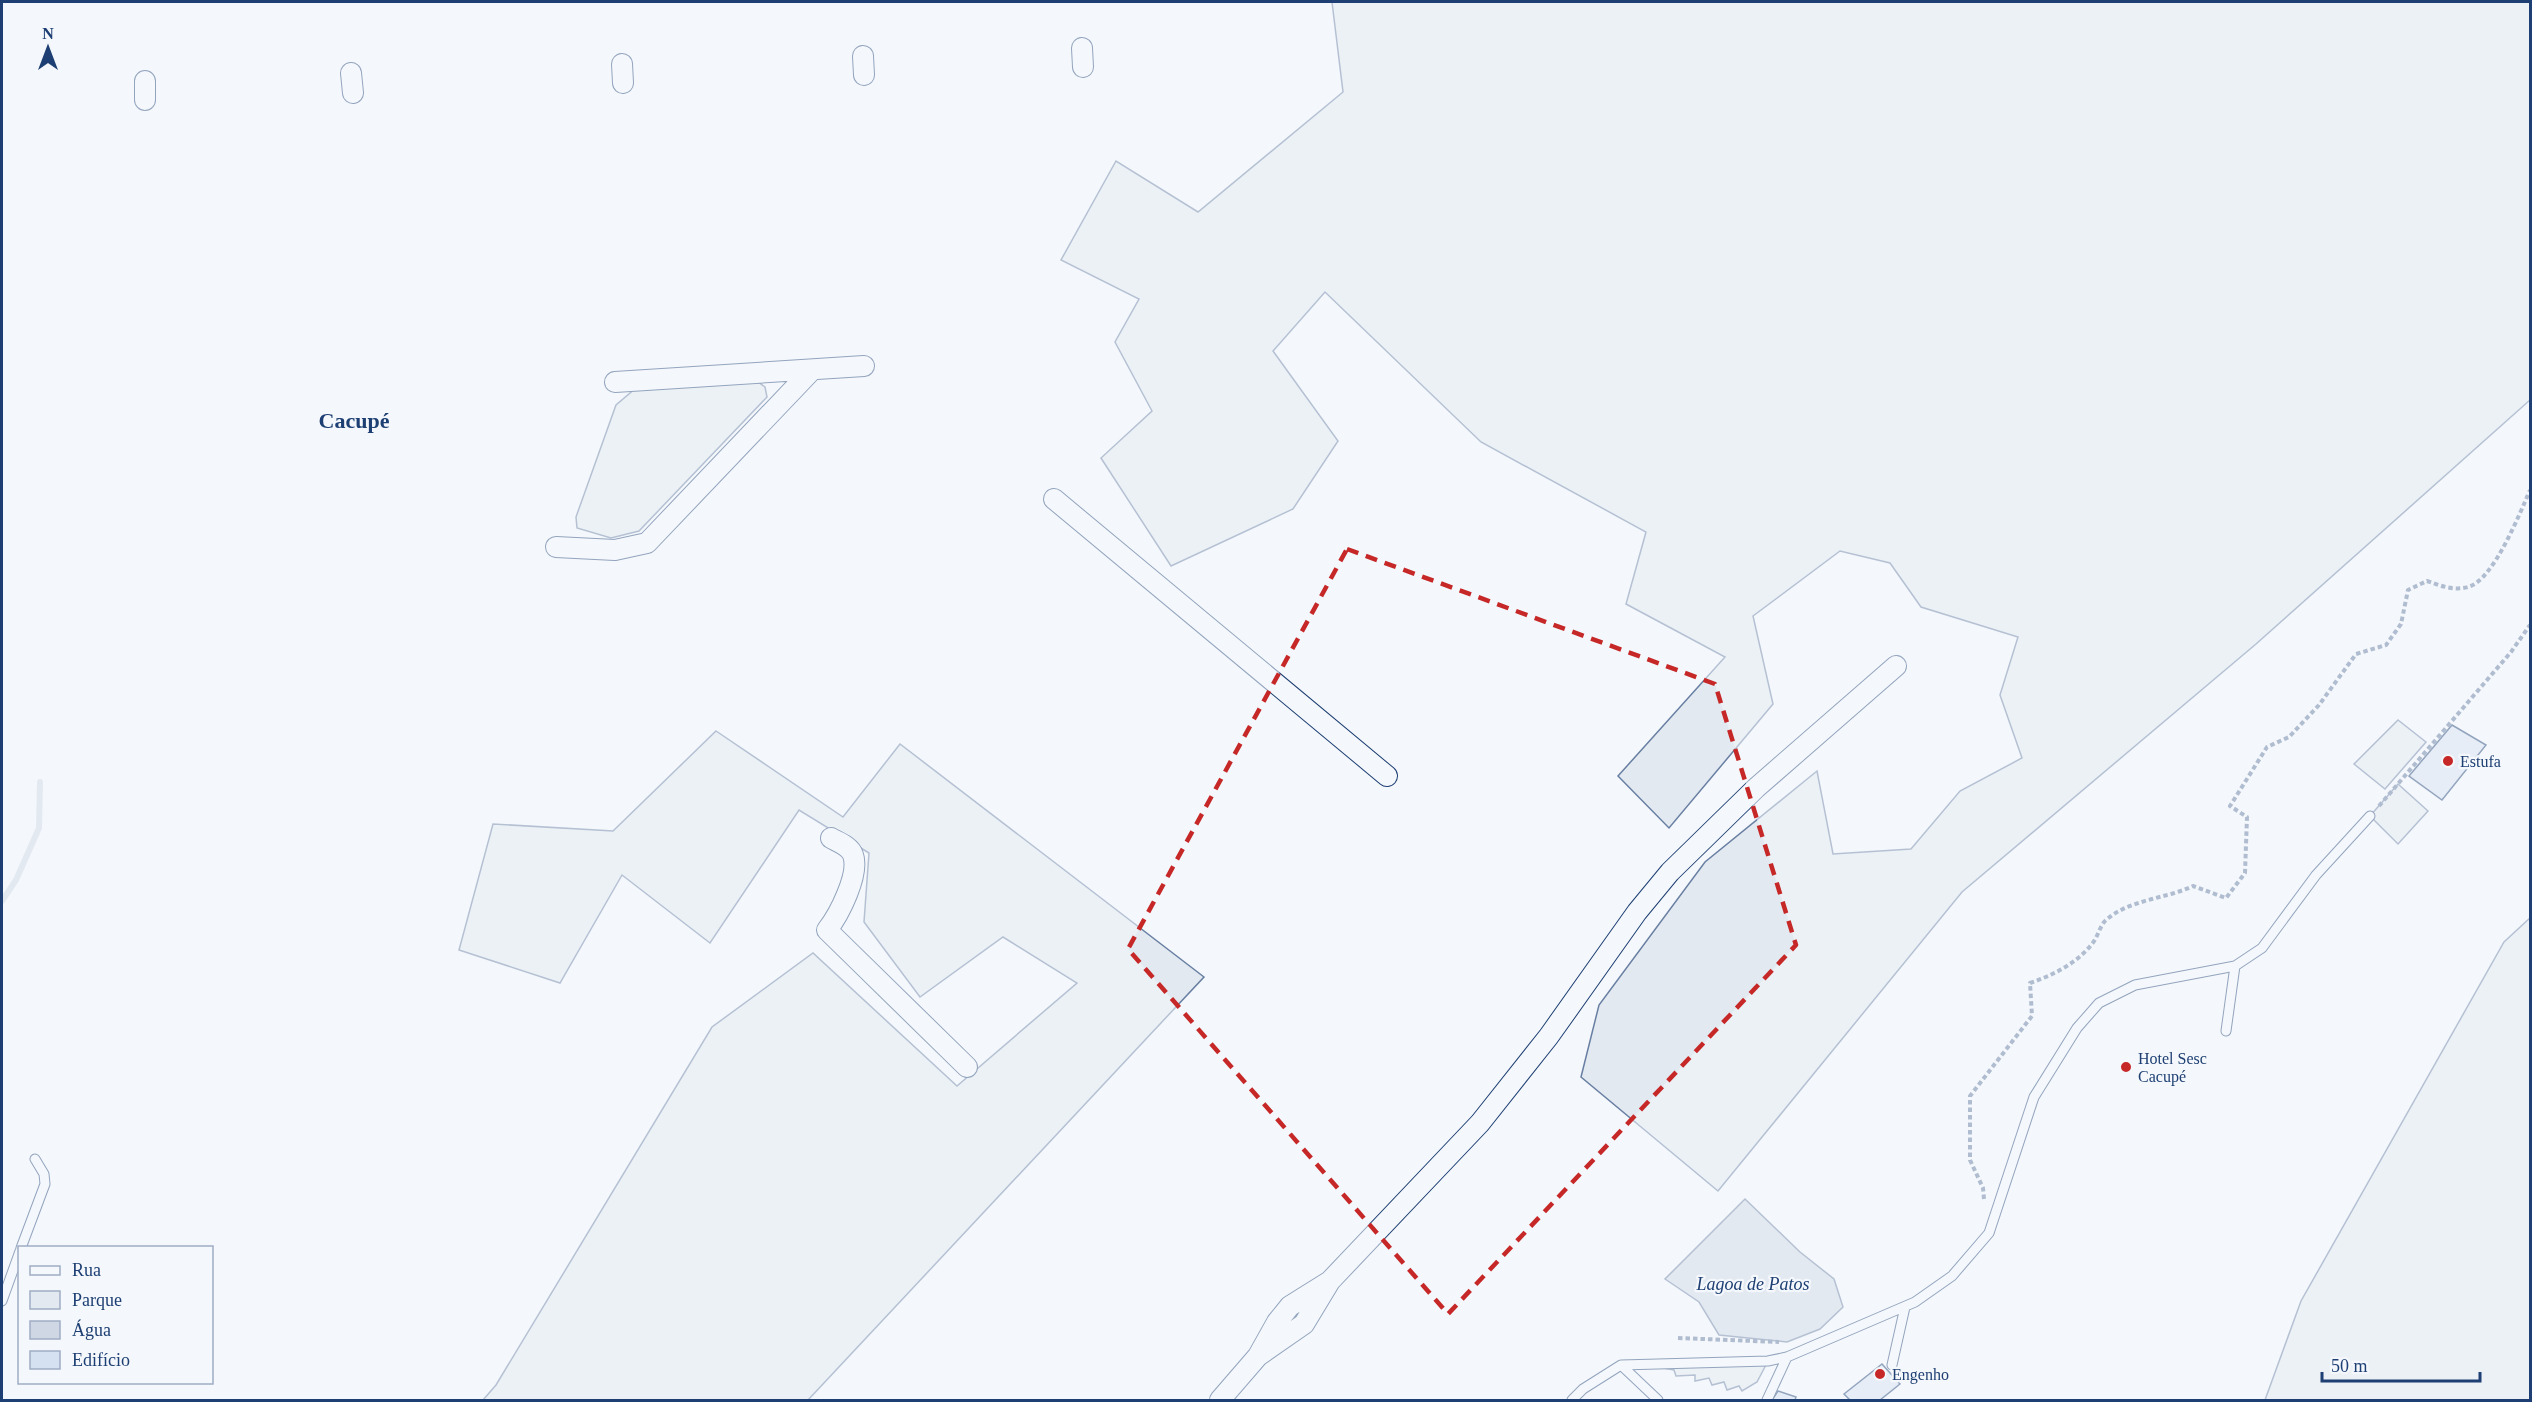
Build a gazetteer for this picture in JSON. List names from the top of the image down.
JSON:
{
  "districts": ["Cacupé"],
  "water": ["Lagoa de Patos"],
  "places": ["Estufa", "Hotel Sesc Cacupé", "Engenho"],
  "legend": [
    "Rua",
    "Parque",
    "Água",
    "Edifício"
  ],
  "scale_bar": "50 m",
  "north": "top"
}
